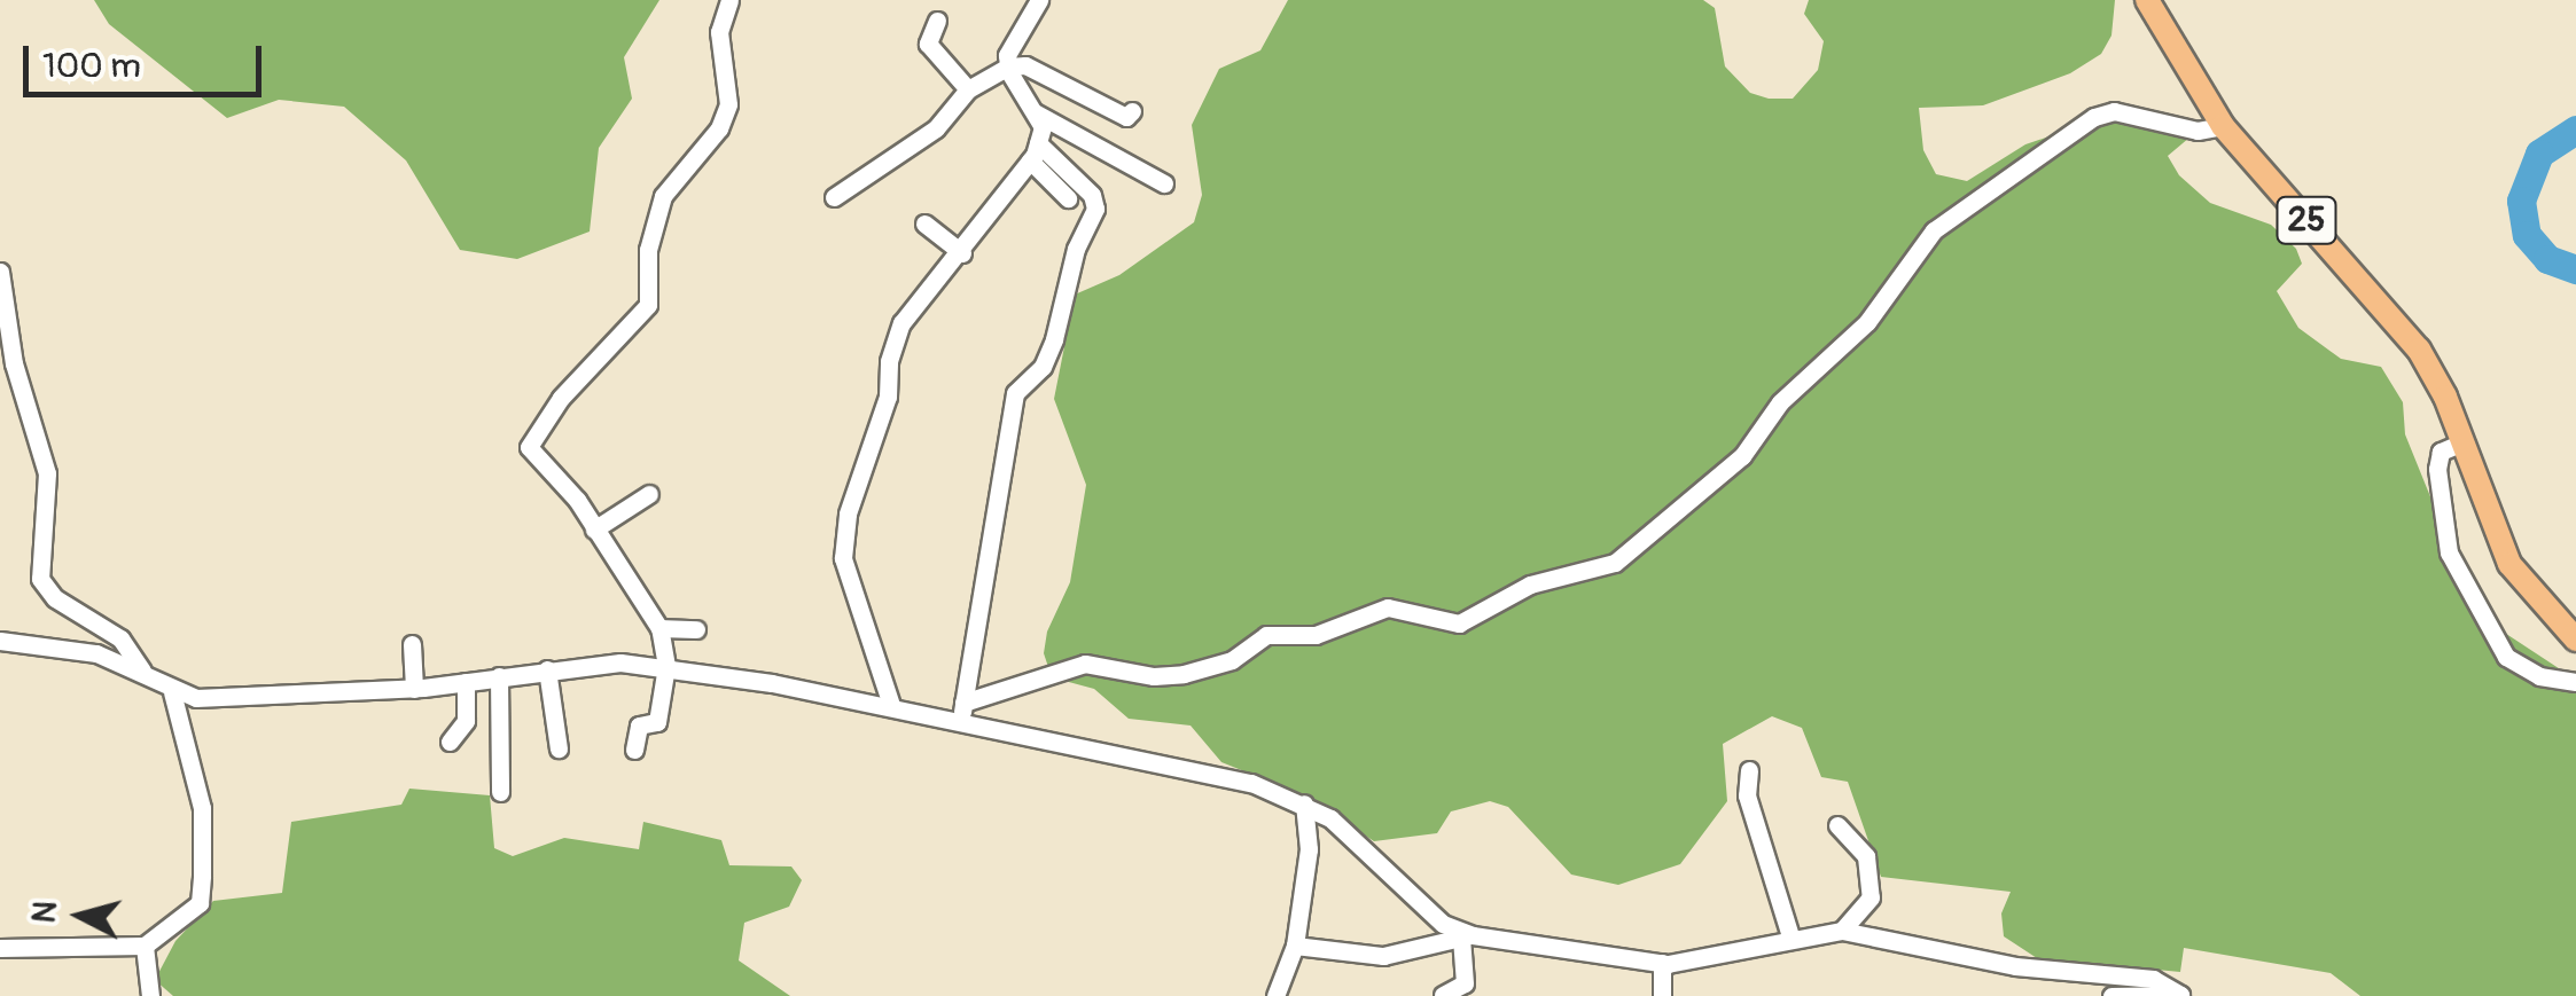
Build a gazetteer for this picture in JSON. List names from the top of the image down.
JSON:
{
  "streets": {
    "main road": ["25"]
  },
  "scale_bar": "100 m",
  "north": "left"
}
